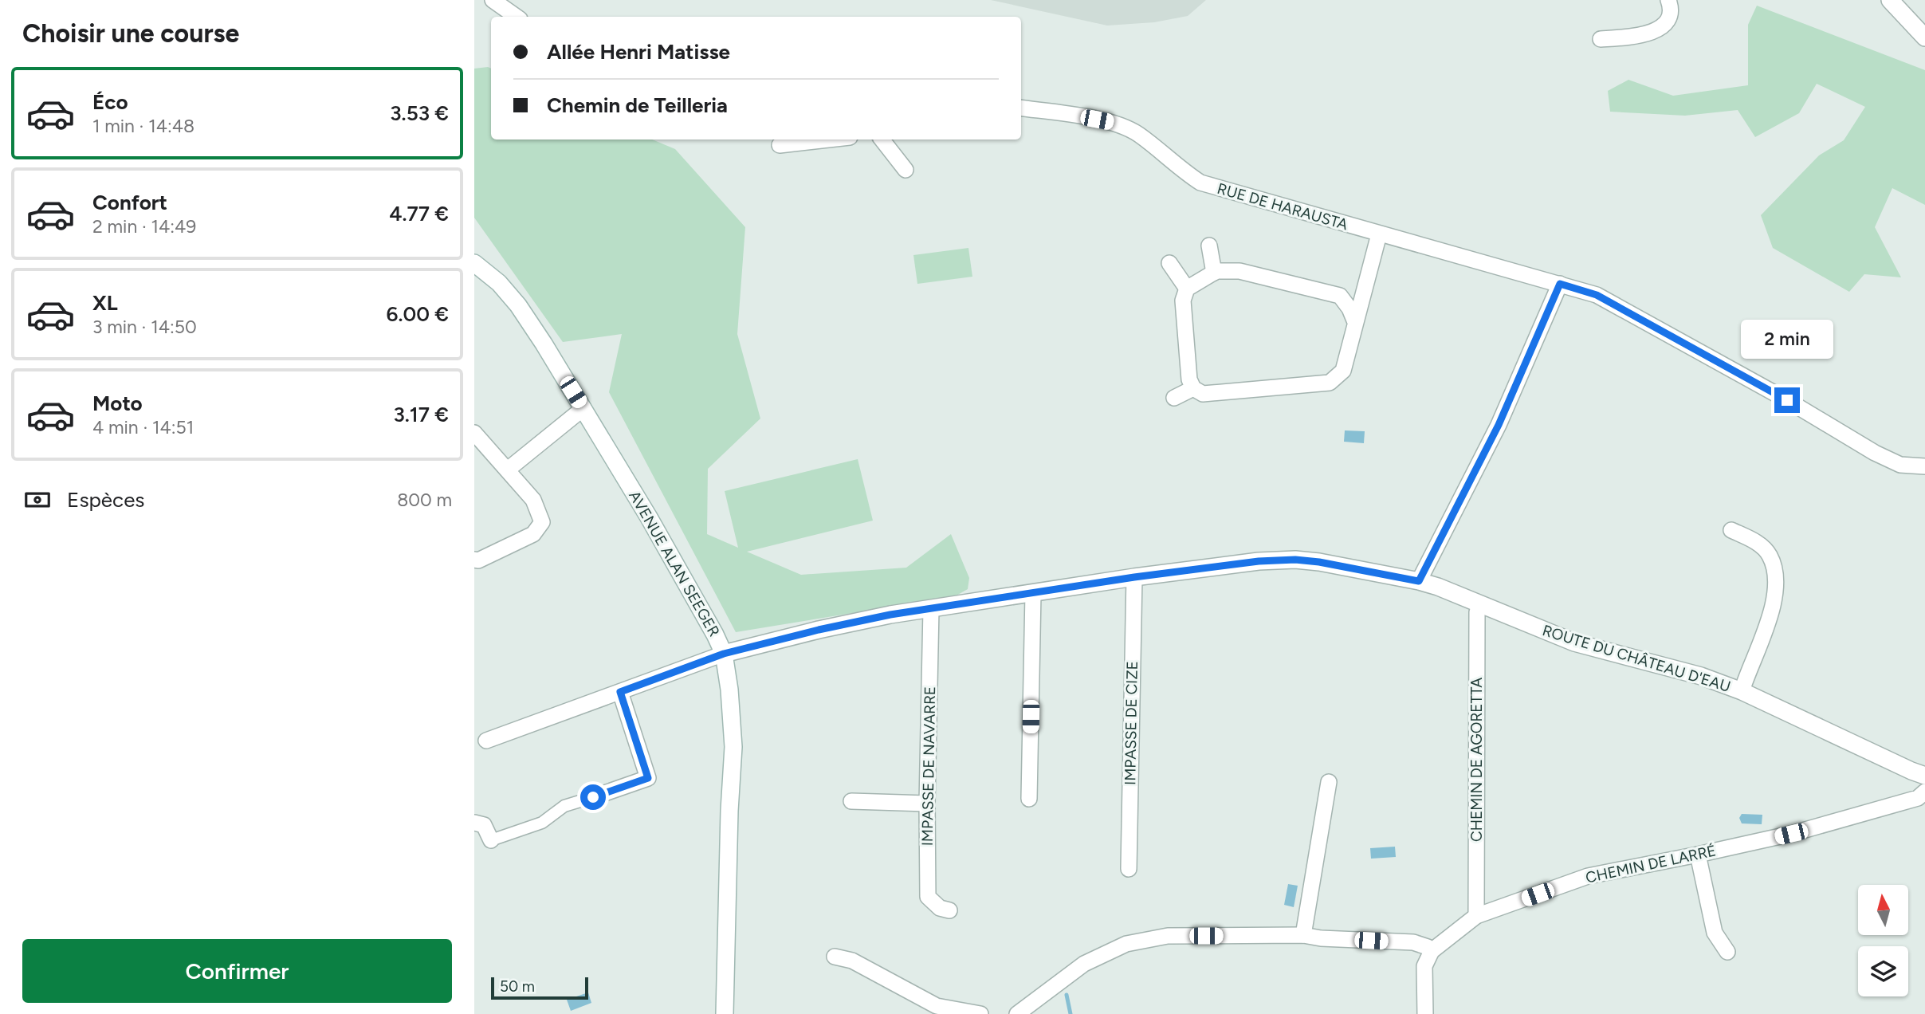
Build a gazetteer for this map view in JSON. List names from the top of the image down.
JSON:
{
  "streets": {
    "street": [
      "RUE DE HARAUSTA",
      "AVENUE ALAN SEEGER",
      "ROUTE DU CHÂTEAU D'EAU",
      "IMPASSE DE CIZE",
      "CHEMIN DE AGORETTA",
      "IMPASSE DE NAVARRE",
      "CHEMIN DE LARRÉ"
    ]
  },
  "crossings": [
    ["AVENUE ALAN SEEGER", "ROUTE DU CHÂTEAU D'EAU"],
    ["ROUTE DU CHÂTEAU D'EAU", "IMPASSE DE CIZE"],
    ["ROUTE DU CHÂTEAU D'EAU", "CHEMIN DE AGORETTA"],
    ["ROUTE DU CHÂTEAU D'EAU", "IMPASSE DE NAVARRE"],
    ["CHEMIN DE AGORETTA", "CHEMIN DE LARRÉ"]
  ],
  "scale_bar": "50 m",
  "north": "top",
  "page": {
    "heading": "Choisir une course",
    "banner": ["Allée Henri Matisse", "Chemin de Teilleria"],
    "list": [
      {
        "name": "Éco",
        "note": "1 min · 14:48",
        "value": "3.53 €"
      },
      {
        "name": "Confort",
        "note": "2 min · 14:49",
        "value": "4.77 €"
      },
      {
        "name": "XL",
        "note": "3 min · 14:50",
        "value": "6.00 €"
      },
      {
        "name": "Moto",
        "note": "4 min · 14:51",
        "value": "3.17 €"
      }
    ],
    "bubble": "2 min",
    "pay": ["Espèces", "800 m"],
    "buttons": "Confirmer",
    "scale": "50 m"
  }
}
